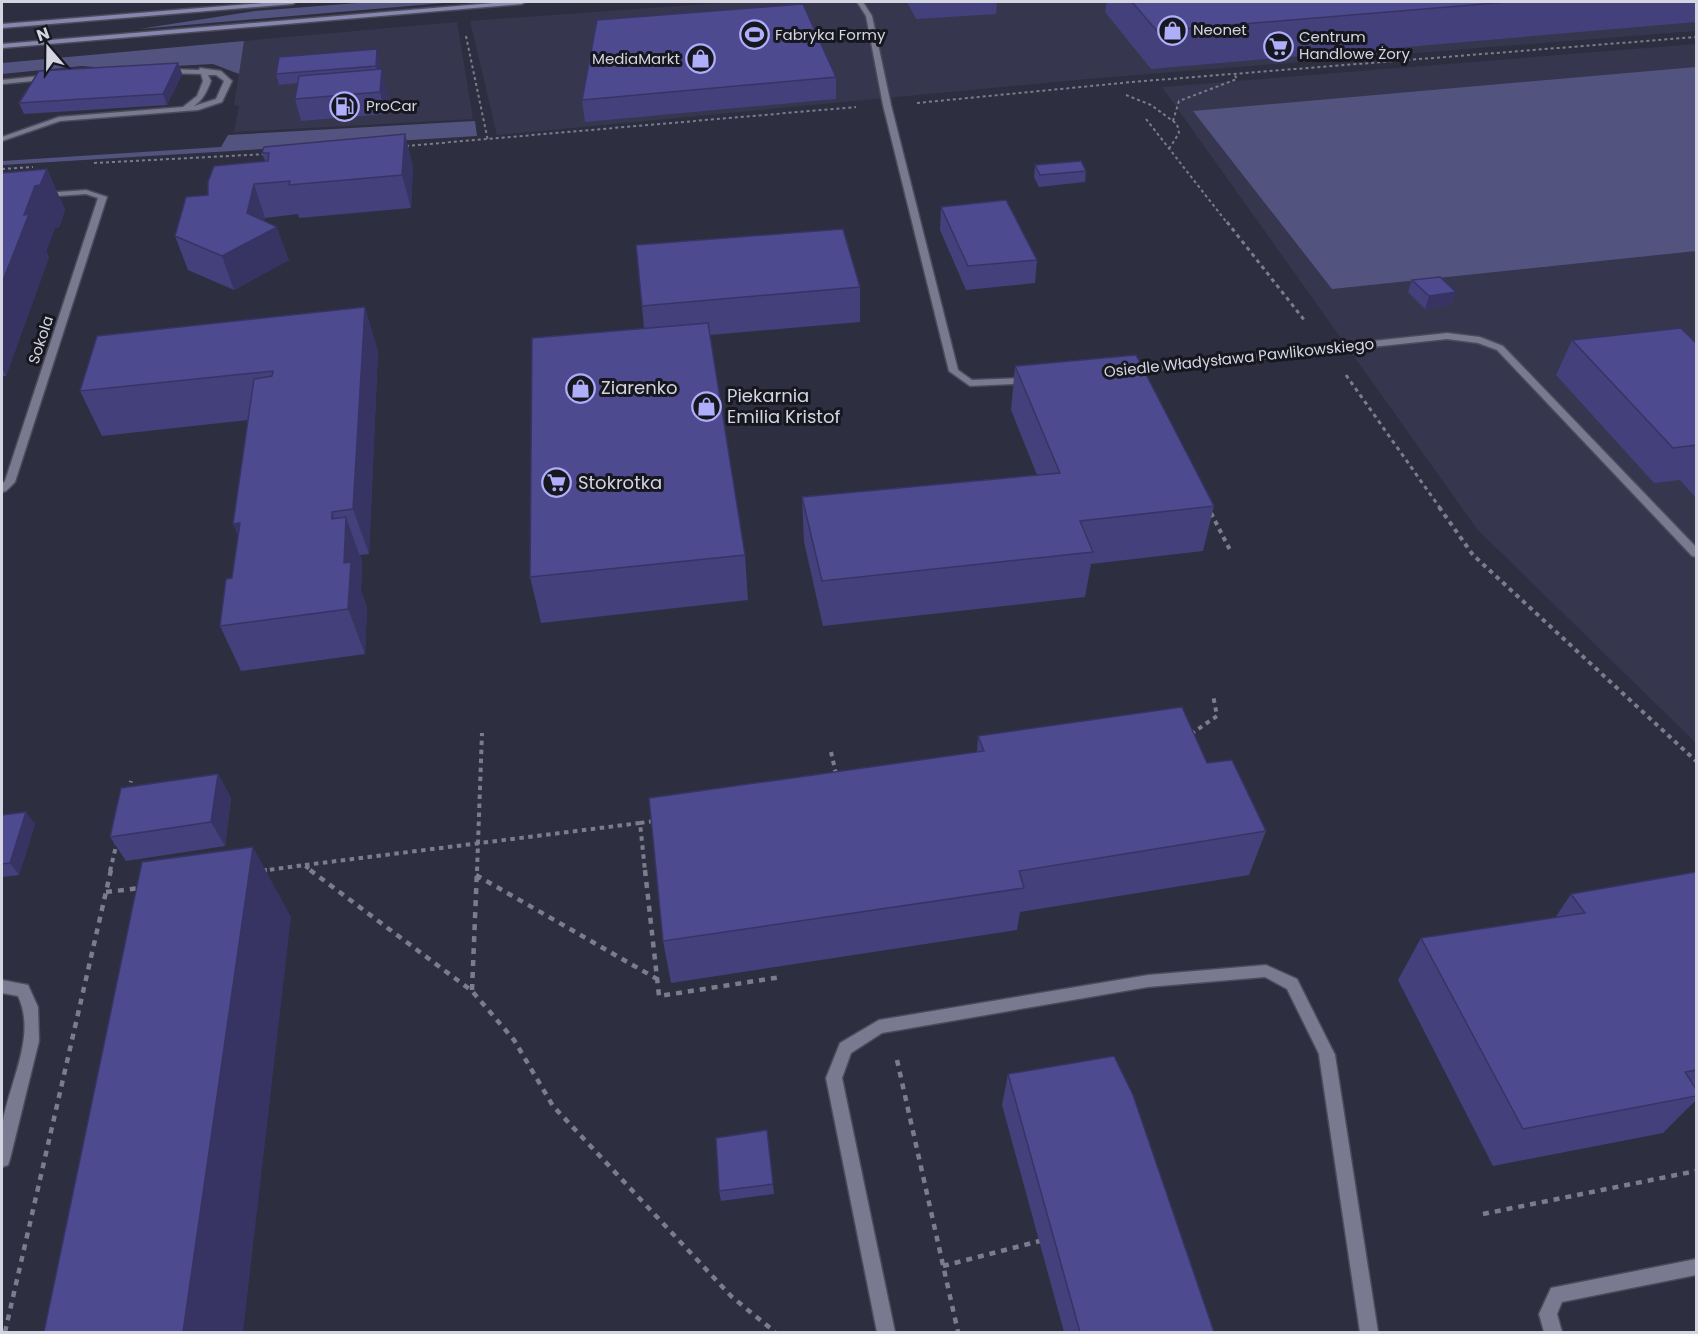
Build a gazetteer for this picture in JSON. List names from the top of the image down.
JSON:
{
  "streets": {
    "street": ["Sokola", "Osiedle Władysława Pawlikowskiego"]
  },
  "places": {
    "shop": [
      "Neonet",
      "MediaMarkt",
      "Ziarenko",
      "Piekarnia Emilia Kristof"
    ],
    "sports": ["Fabryka Formy"],
    "supermarket": ["Centrum Handlowe Żory", "Stokrotka"],
    "fuel station": ["ProCar"]
  },
  "north": "top"
}
